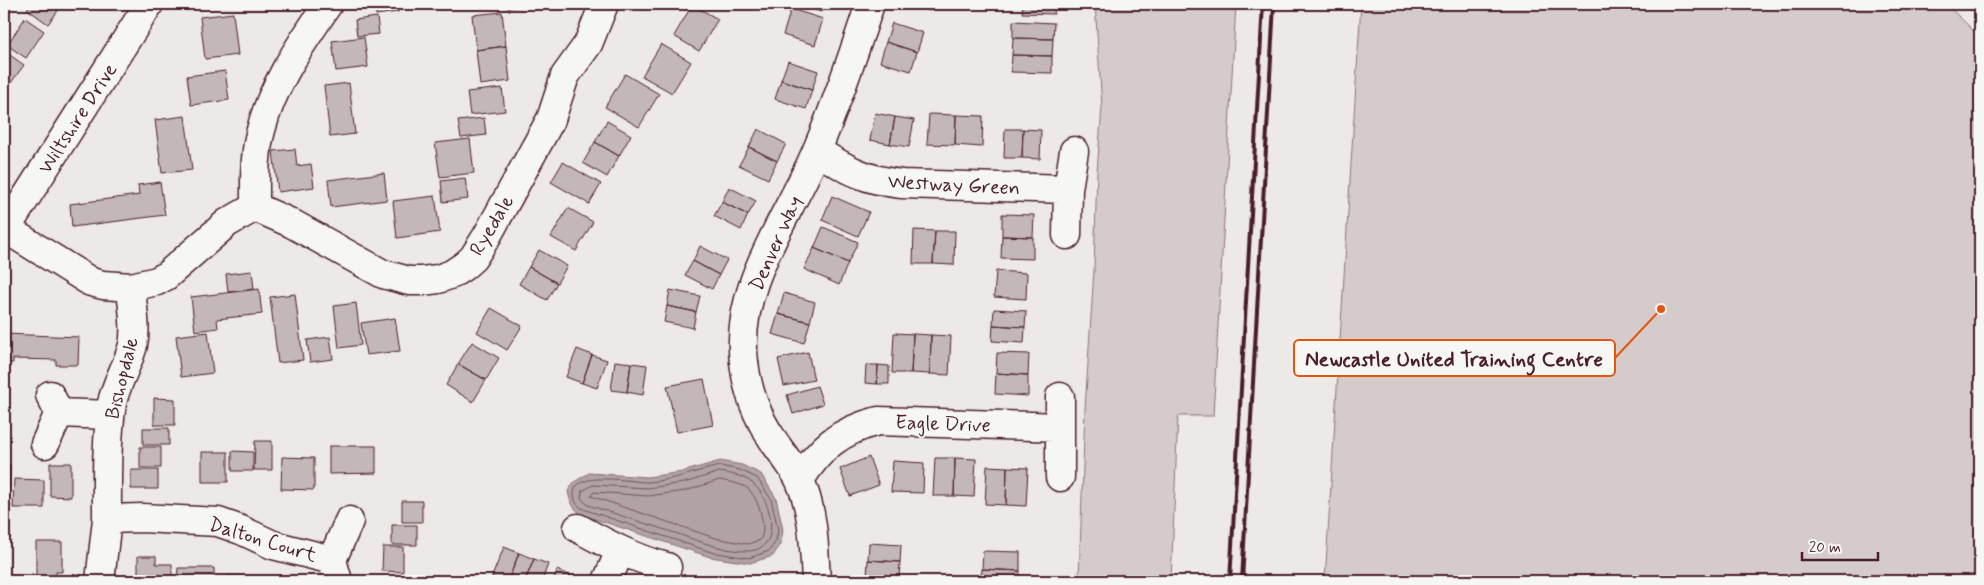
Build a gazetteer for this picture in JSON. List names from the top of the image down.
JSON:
{
  "streets": {
    "street": [
      "Wiltshire Drive",
      "Westway Green",
      "Ryedale",
      "Denver Way",
      "Bishopdale",
      "Eagle Drive",
      "Dalton Court"
    ]
  },
  "crossings": [
    ["Westway Green", "Denver Way"],
    ["Denver Way", "Eagle Drive"],
    ["Bishopdale", "Dalton Court"]
  ],
  "places": ["Newcastle United Training Centre"],
  "scale_bar": "20 m"
}
